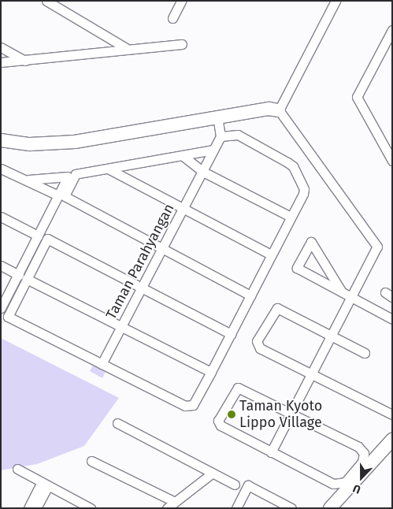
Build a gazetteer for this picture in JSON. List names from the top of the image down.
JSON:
{
  "streets": {
    "street": ["Taman Parahyangan"]
  },
  "places": ["Taman Kyoto Lippo Village"],
  "north": "bottom"
}
